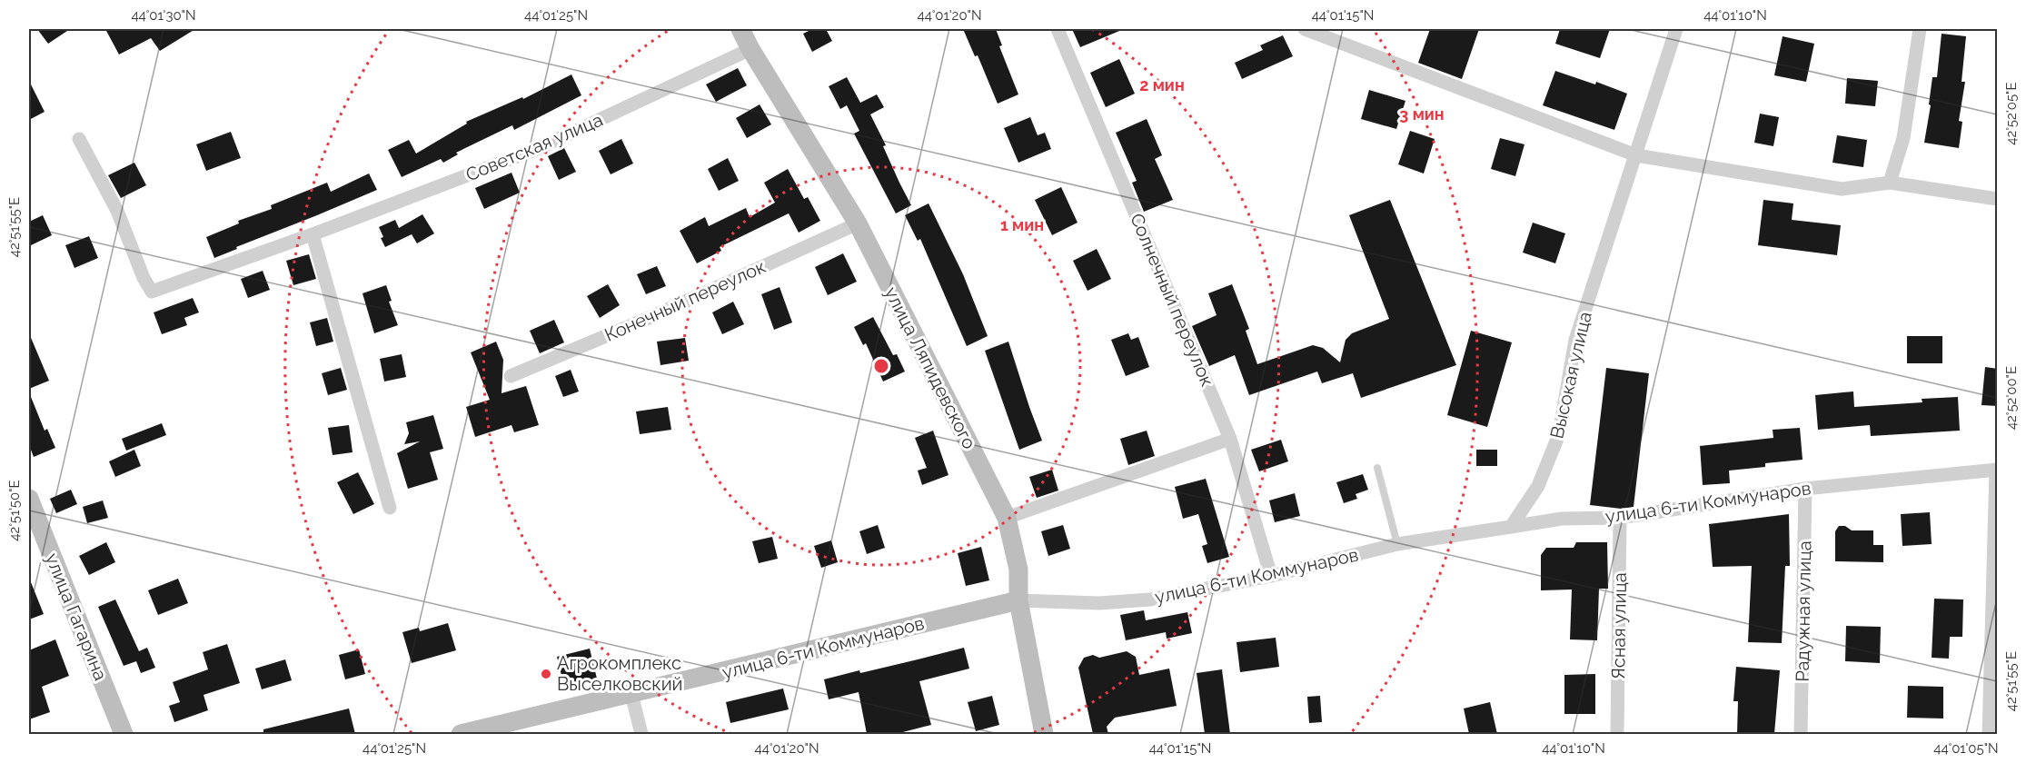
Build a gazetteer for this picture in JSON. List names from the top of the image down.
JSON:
{
  "streets": {
    "main road": ["улица Ляпидевского", "улица 6-ти Коммунаров", "улица Гагарина"],
    "street": [
      "Советская улица",
      "Солнечный переулок",
      "Конечный переулок",
      "Высокая улица",
      "Радужная улица",
      "Ясная улица"
    ]
  },
  "crossings": [
    ["Советская улица", "улица Ляпидевского"],
    ["Солнечный переулок", "улица 6-ти Коммунаров"],
    ["Конечный переулок", "улица Ляпидевского"],
    ["улица Ляпидевского", "улица 6-ти Коммунаров"],
    ["Высокая улица", "улица 6-ти Коммунаров"],
    ["улица 6-ти Коммунаров", "Радужная улица"],
    ["улица 6-ти Коммунаров", "Ясная улица"]
  ],
  "places": ["Агрокомплекс Выселковский"],
  "coordinates": [
    "44°01'30\"N",
    "44°01'25\"N",
    "44°01'20\"N",
    "44°01'15\"N",
    "44°01'10\"N",
    "42°52'05\"E",
    "42°51'55\"E",
    "42°52'00\"E",
    "42°51'50\"E",
    "44°01'05\"N"
  ],
  "rings": ["2 мин", "3 мин", "1 мин"]
}
